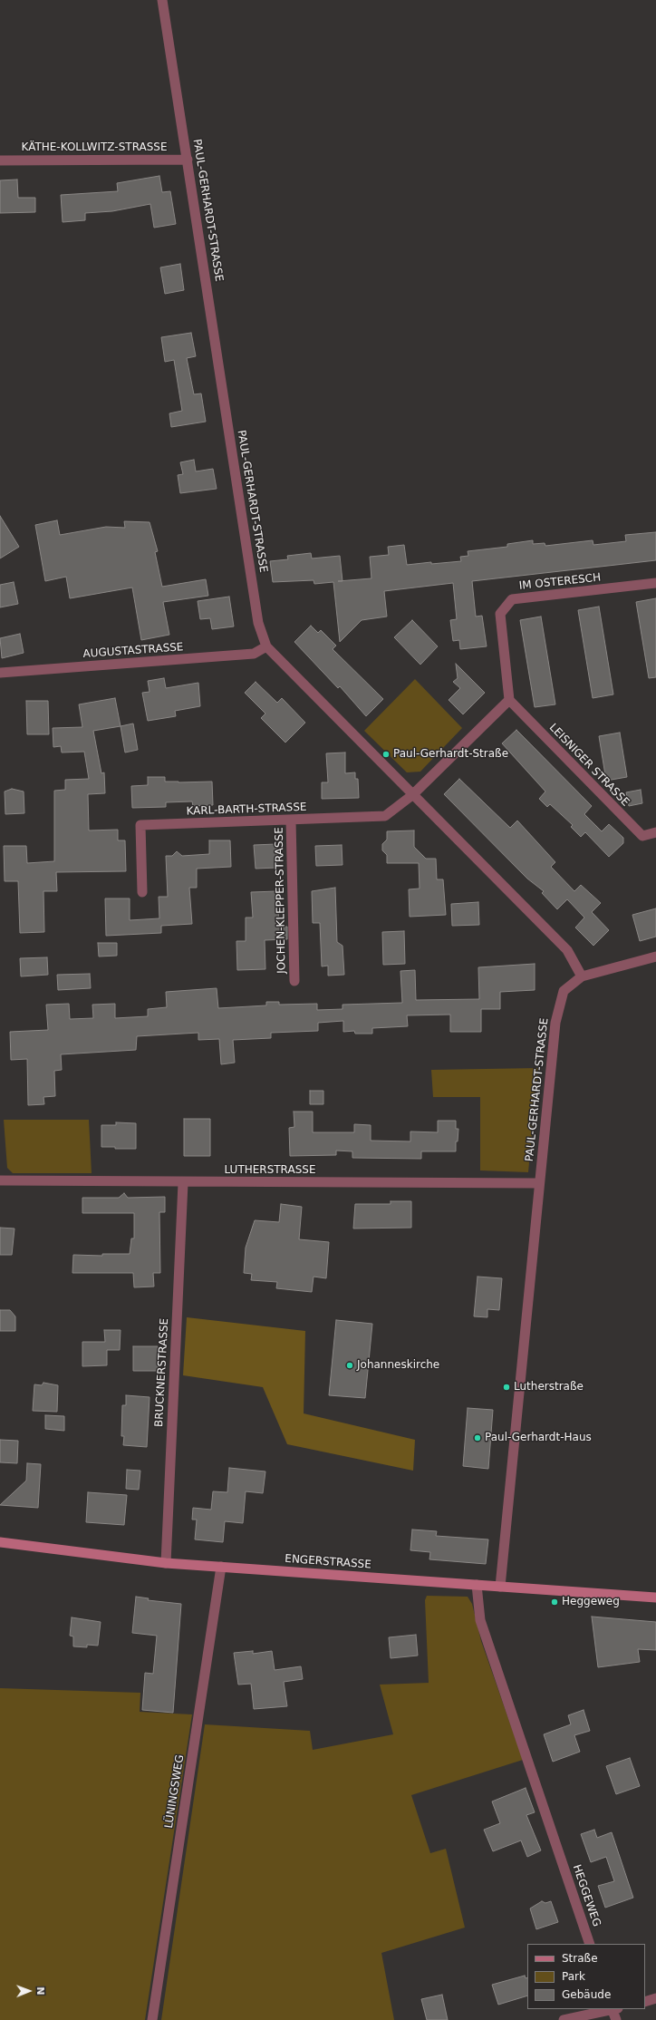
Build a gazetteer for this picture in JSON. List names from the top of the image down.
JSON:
{
  "streets": {
    "main road": ["ENGERSTRASSE"],
    "street": [
      "KÄTHE-KOLLWITZ-STRASSE",
      "PAUL-GERHARDT-STRASSE",
      "IM OSTERESCH",
      "AUGUSTASTRASSE",
      "LEISNIGER STRASSE",
      "KARL-BARTH-STRASSE",
      "JOCHEN-KLEPPER-STRASSE",
      "LUTHERSTRASSE",
      "BRUCKNERSTRASSE",
      "LÜNINGSWEG",
      "HEGGEWEG"
    ]
  },
  "crossings": [
    ["KÄTHE-KOLLWITZ-STRASSE", "PAUL-GERHARDT-STRASSE"],
    ["PAUL-GERHARDT-STRASSE", "AUGUSTASTRASSE"],
    ["PAUL-GERHARDT-STRASSE", "KARL-BARTH-STRASSE"],
    ["PAUL-GERHARDT-STRASSE", "LUTHERSTRASSE"],
    ["PAUL-GERHARDT-STRASSE", "ENGERSTRASSE"],
    ["IM OSTERESCH", "LEISNIGER STRASSE"],
    ["KARL-BARTH-STRASSE", "JOCHEN-KLEPPER-STRASSE"],
    ["LUTHERSTRASSE", "BRUCKNERSTRASSE"],
    ["BRUCKNERSTRASSE", "ENGERSTRASSE"],
    ["ENGERSTRASSE", "LÜNINGSWEG"],
    ["ENGERSTRASSE", "HEGGEWEG"]
  ],
  "places": [
    "Paul-Gerhardt-Straße",
    "Johanneskirche",
    "Lutherstraße",
    "Paul-Gerhardt-Haus",
    "Heggeweg"
  ],
  "legend": ["Straße", "Park", "Gebäude"],
  "north": "right"
}
